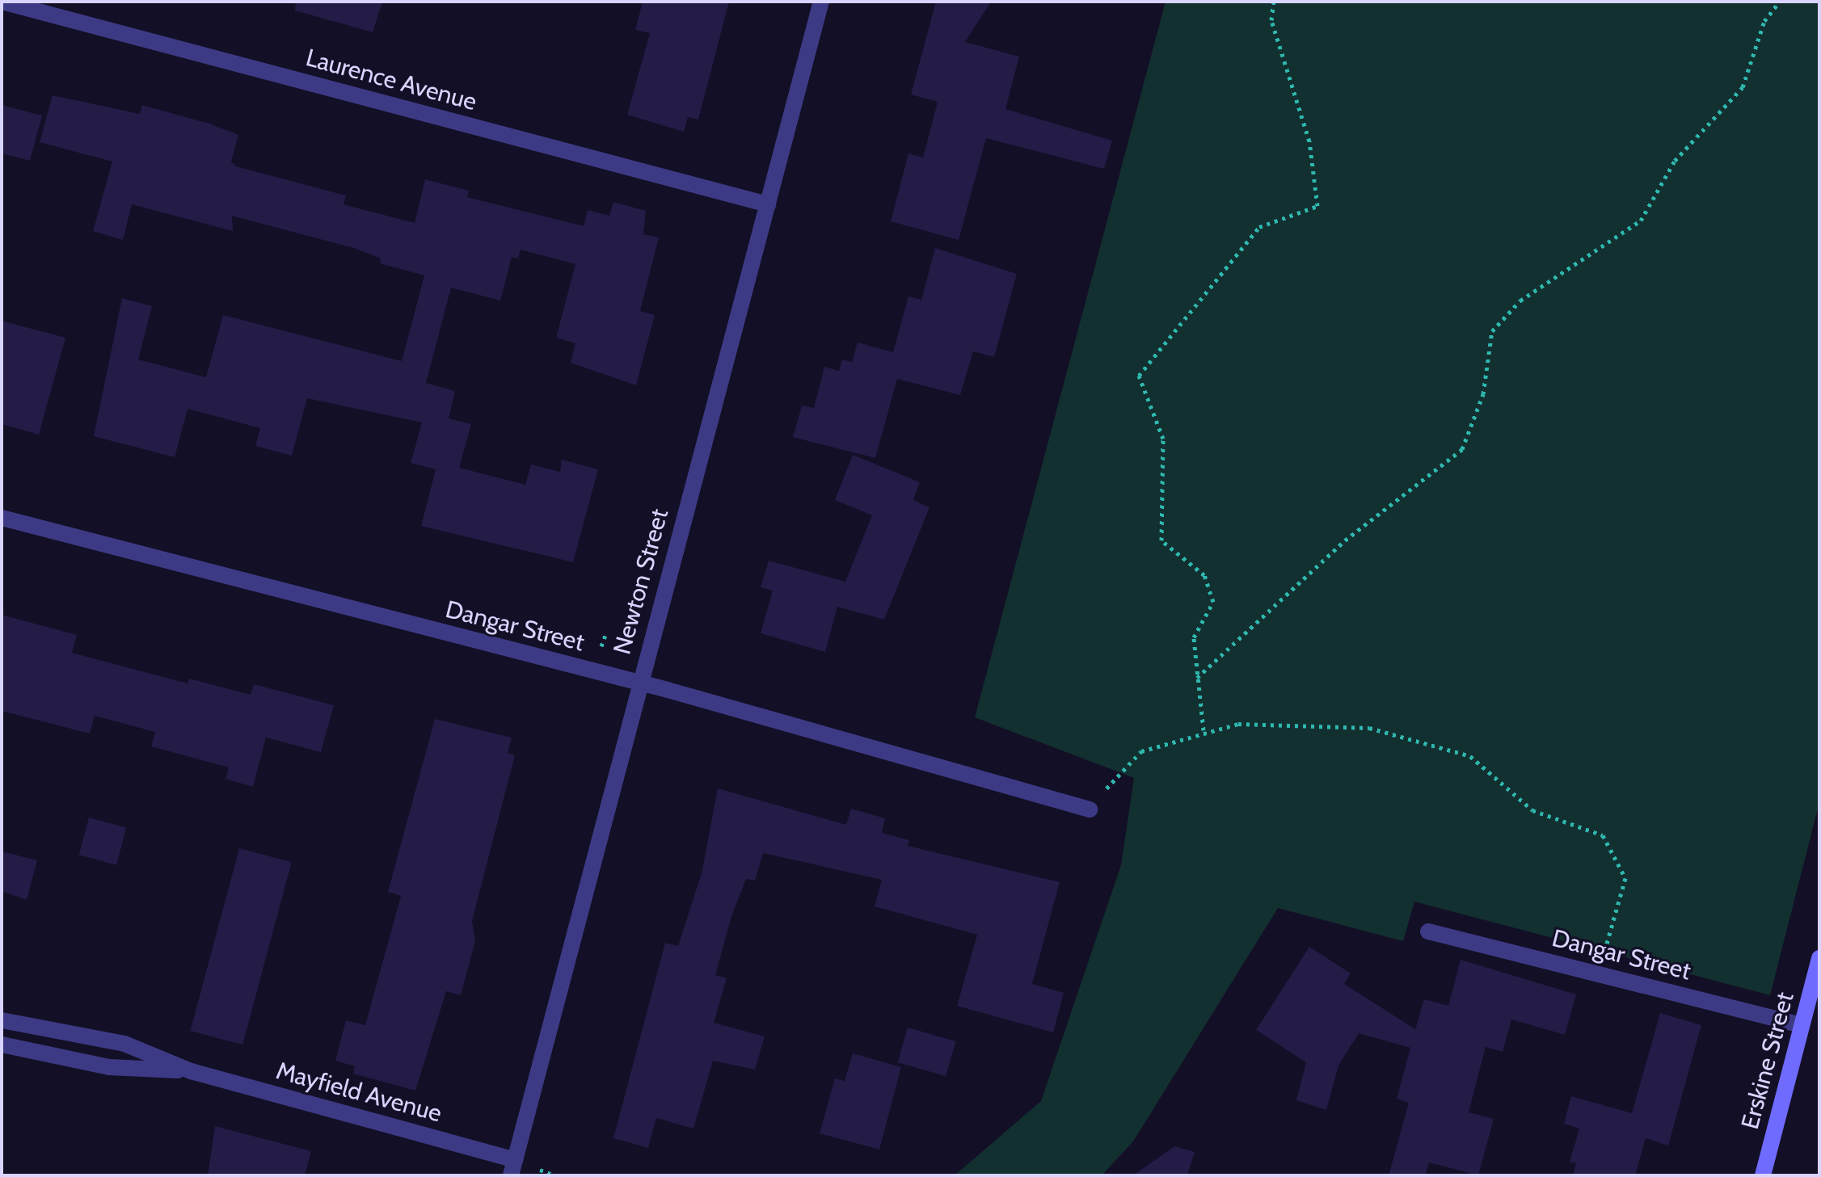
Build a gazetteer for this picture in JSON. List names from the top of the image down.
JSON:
{
  "streets": {
    "street": [
      "Laurence Avenue",
      "Newton Street",
      "Dangar Street",
      "Erskine Street",
      "Mayfield Avenue"
    ]
  },
  "crossings": [
    ["Laurence Avenue", "Newton Street"],
    ["Newton Street", "Dangar Street"],
    ["Newton Street", "Mayfield Avenue"],
    ["Dangar Street", "Erskine Street"]
  ]
}
